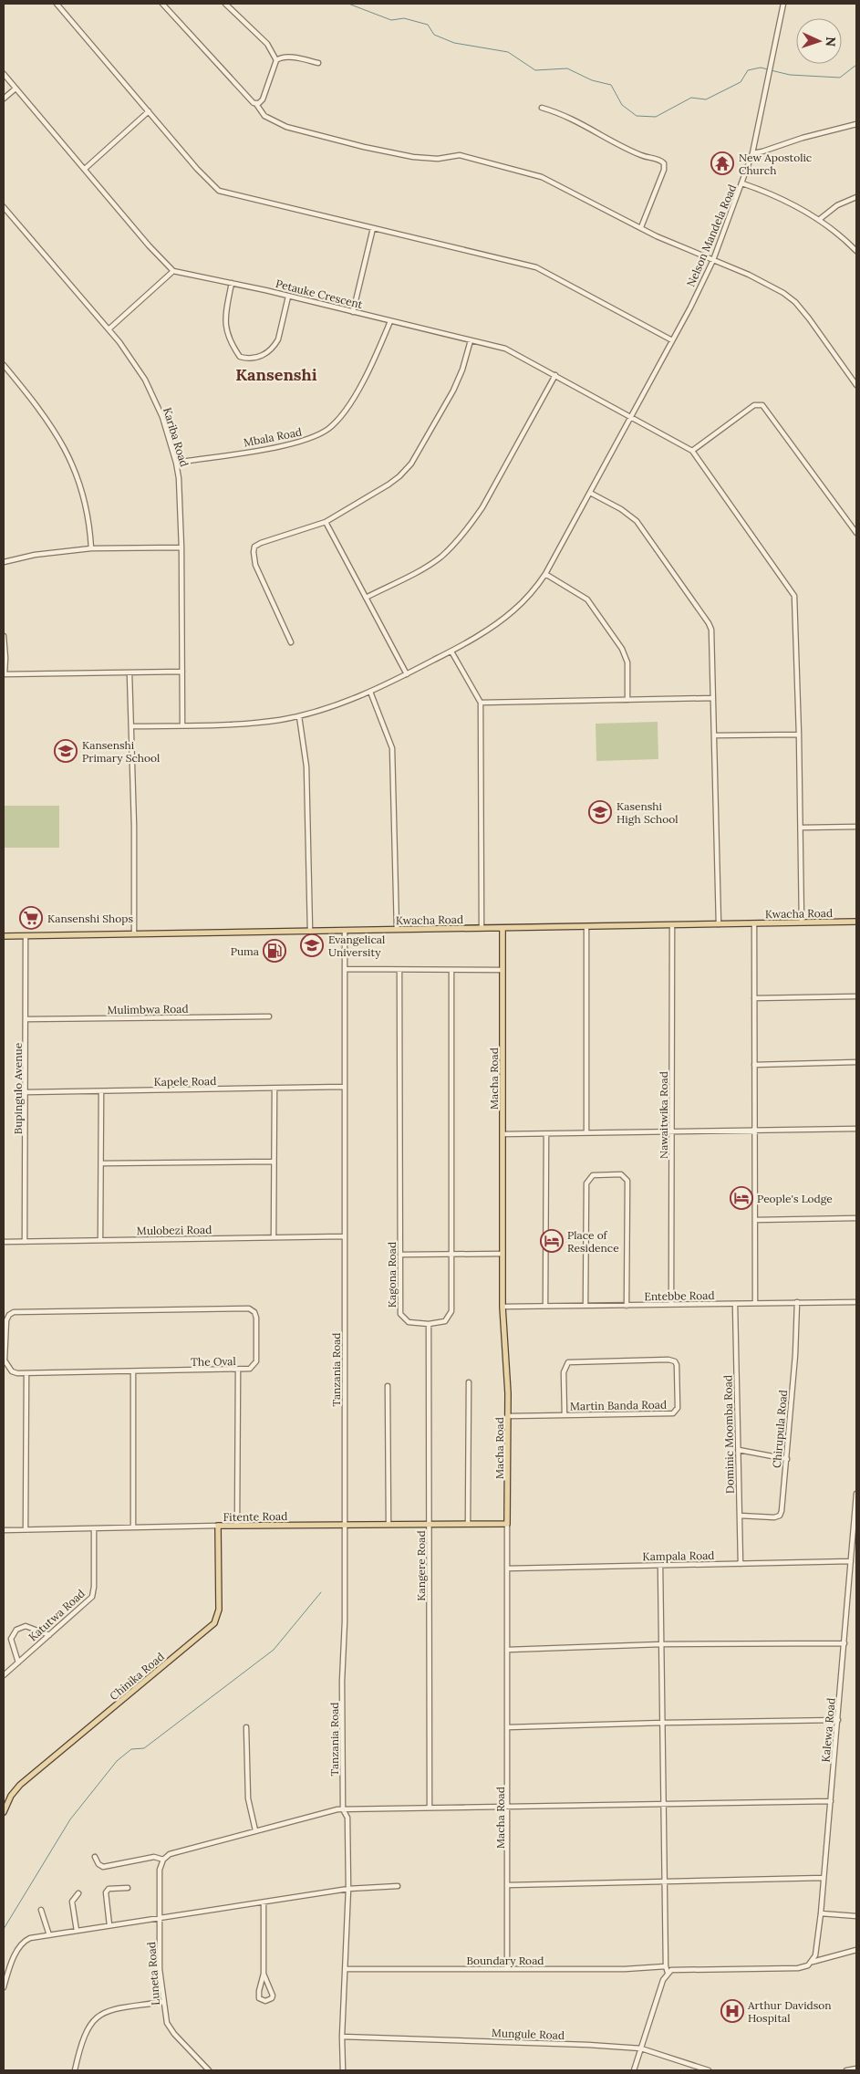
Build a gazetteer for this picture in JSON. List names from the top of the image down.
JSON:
{
  "streets": {
    "main road": [
      "Kwacha Road",
      "Macha Road",
      "Fitente Road",
      "Chinika Road"
    ],
    "street": [
      "Nelson Mandela Road",
      "Petauke Crescent",
      "Kariba Road",
      "Mbala Road",
      "Mulimbwa Road",
      "Kapele Road",
      "Bupingulo Avenue",
      "Nawaitwika Road",
      "Mulobezi Road",
      "Kagona Road",
      "Entebbe Road",
      "The Oval",
      "Tanzania Road",
      "Martin Banda Road",
      "Chirupula Road",
      "Dominic Moomba Road",
      "Kampala Road",
      "Kangere Road",
      "Katutwa Road",
      "Kalewa Road",
      "Boundary Road",
      "Luneta Road",
      "Mungule Road"
    ]
  },
  "crossings": [
    ["Nelson Mandela Road", "Petauke Crescent"],
    ["Nelson Mandela Road", "Kariba Road"],
    ["Petauke Crescent", "Mbala Road"],
    ["Kariba Road", "Mbala Road"],
    ["Kwacha Road", "Macha Road"],
    ["Kwacha Road", "Bupingulo Avenue"],
    ["Kwacha Road", "Nawaitwika Road"],
    ["Kwacha Road", "Tanzania Road"],
    ["Mulimbwa Road", "Bupingulo Avenue"],
    ["Macha Road", "Entebbe Road"],
    ["Macha Road", "Martin Banda Road"],
    ["Macha Road", "Fitente Road"],
    ["Macha Road", "Kampala Road"],
    ["Macha Road", "Boundary Road"],
    ["Kapele Road", "Bupingulo Avenue"],
    ["Kapele Road", "Tanzania Road"],
    ["Bupingulo Avenue", "Mulobezi Road"],
    ["Nawaitwika Road", "Entebbe Road"],
    ["Mulobezi Road", "Tanzania Road"],
    ["Kagona Road", "Kangere Road"],
    ["Entebbe Road", "Chirupula Road"],
    ["Entebbe Road", "Dominic Moomba Road"],
    ["Tanzania Road", "Fitente Road"],
    ["Tanzania Road", "Boundary Road"],
    ["Tanzania Road", "Mungule Road"],
    ["Chirupula Road", "Dominic Moomba Road"],
    ["Dominic Moomba Road", "Kampala Road"],
    ["Fitente Road", "Kangere Road"],
    ["Fitente Road", "Katutwa Road"],
    ["Fitente Road", "Chinika Road"],
    ["Kampala Road", "Kalewa Road"]
  ],
  "districts": ["Kansenshi"],
  "places": {
    "temple": ["New Apostolic Church"],
    "school or university": ["Kansenshi Primary School", "Kasenshi High School", "Evangelical University"],
    "supermarket": ["Kansenshi Shops"],
    "fuel station": ["Puma"],
    "hotel": ["People's Lodge", "Place of Residence"],
    "hospital": ["Arthur Davidson Hospital"]
  },
  "north": "right"
}
